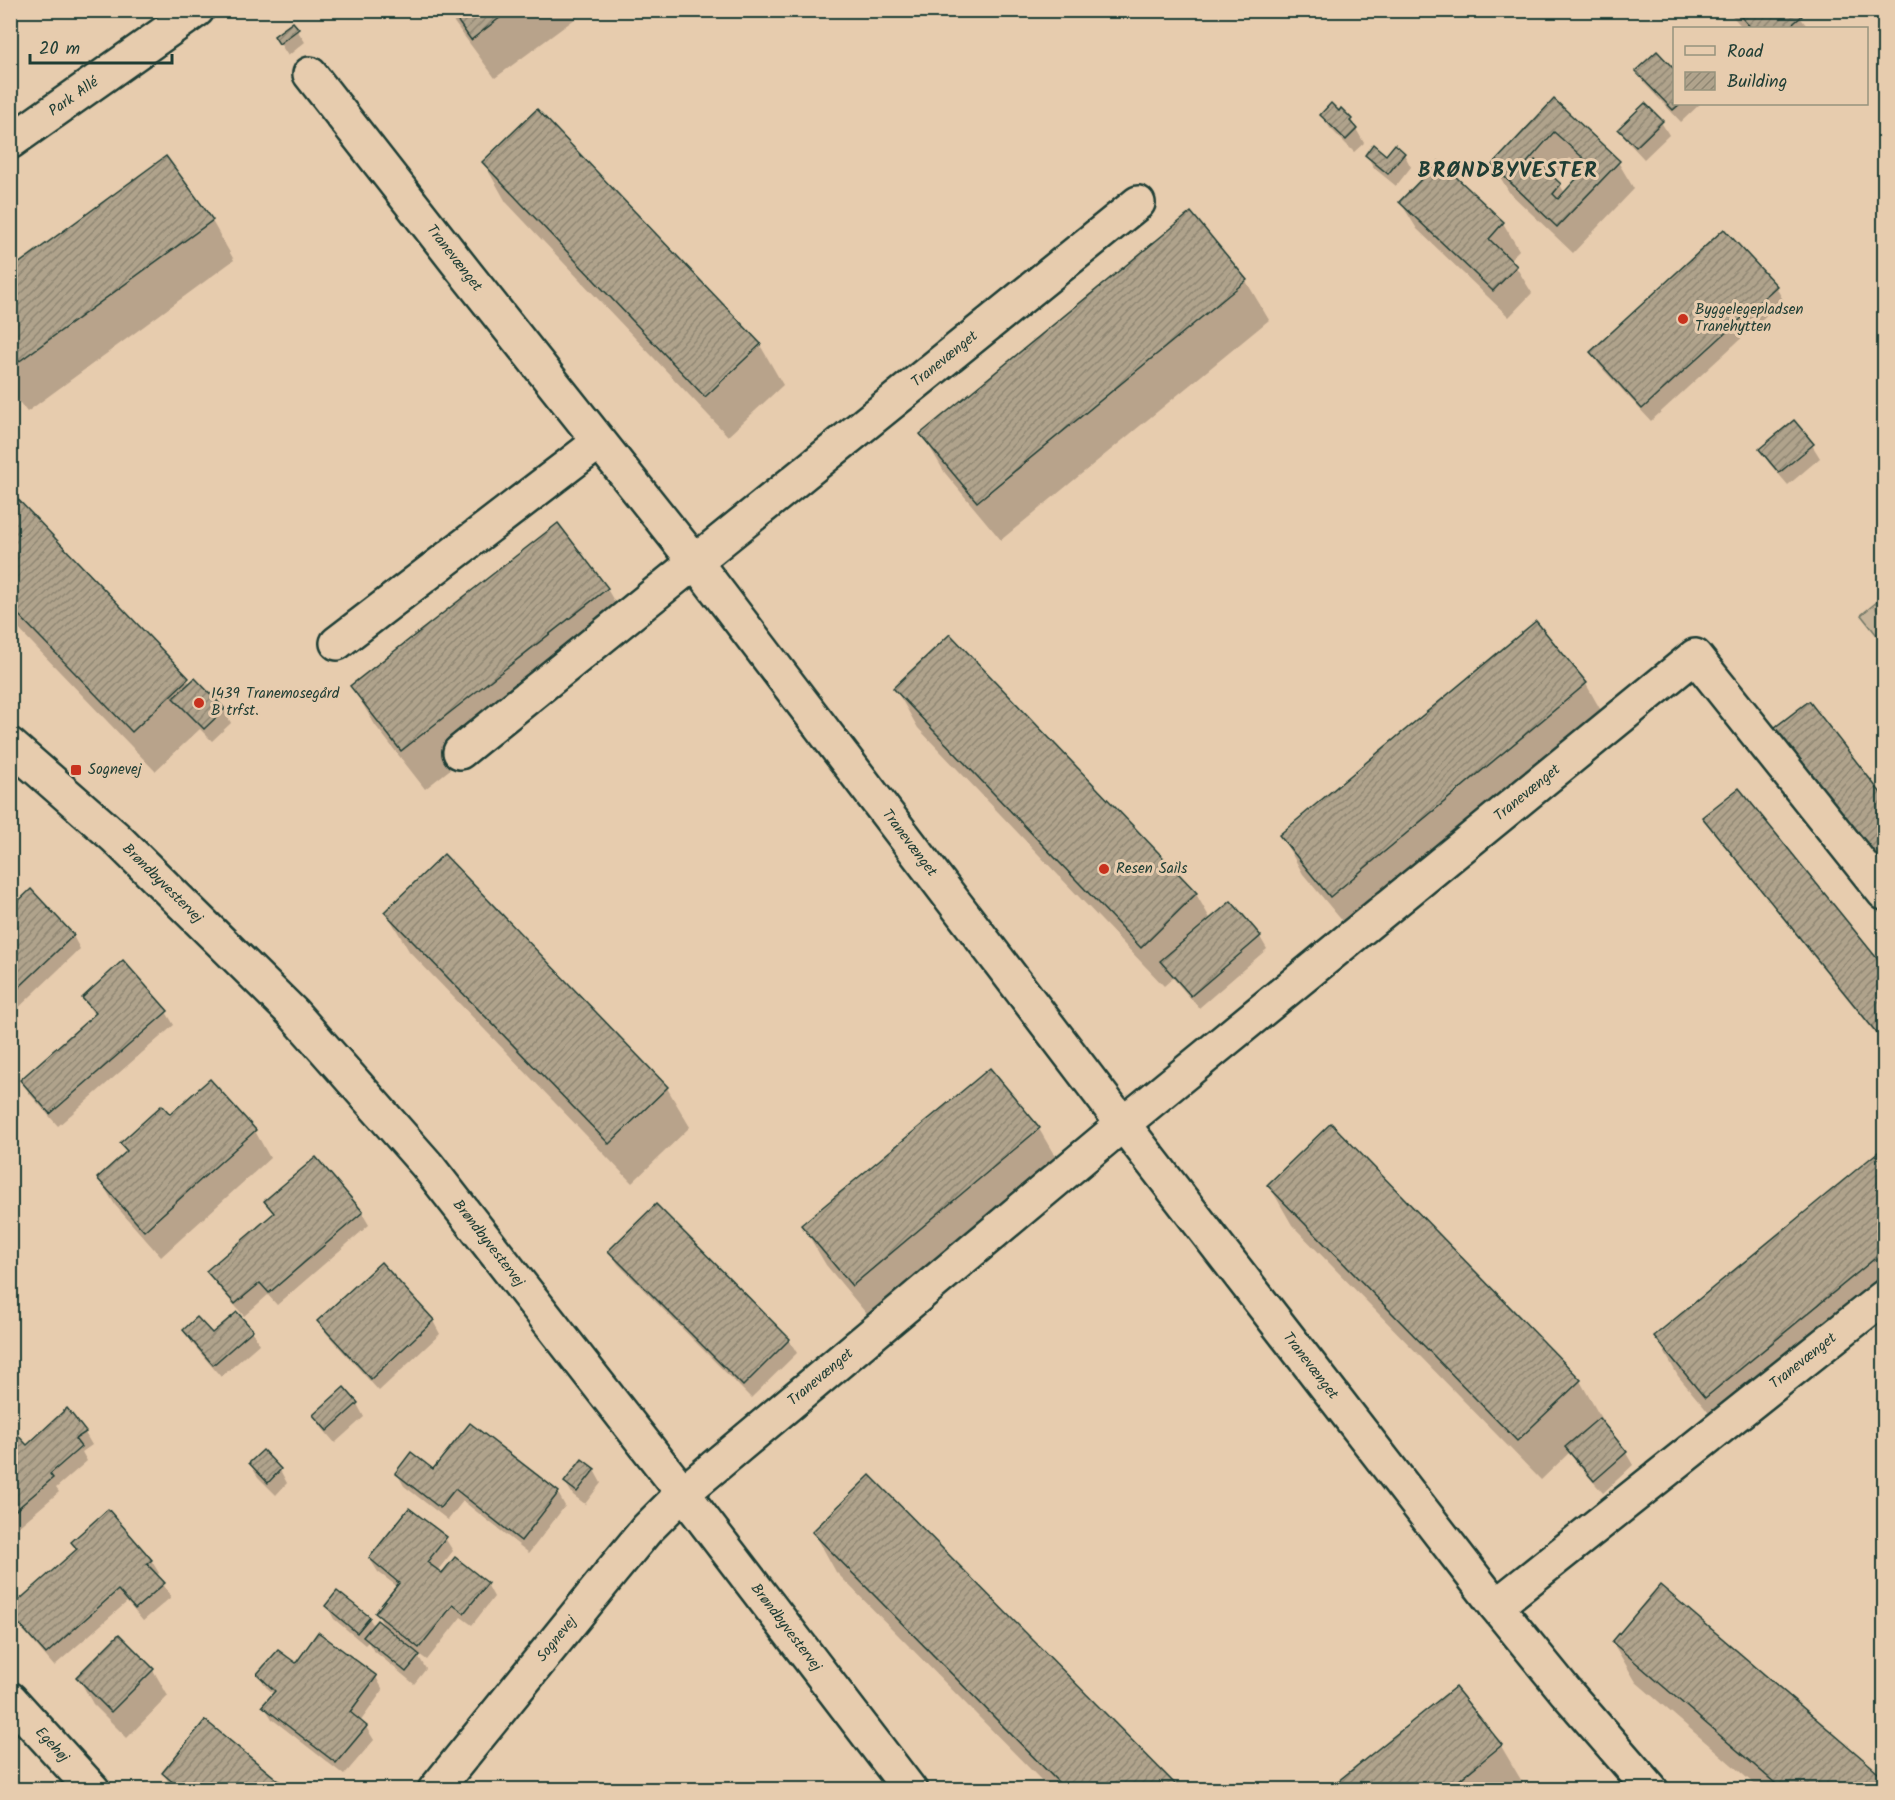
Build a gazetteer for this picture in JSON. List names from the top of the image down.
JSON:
{
  "streets": {
    "street": [
      "Park Allé",
      "Tranevænget",
      "Brøndbyvestervej",
      "Sognevej",
      "Egehøj"
    ]
  },
  "crossings": [
    ["Tranevænget", "Brøndbyvestervej"],
    ["Tranevænget", "Sognevej"],
    ["Brøndbyvestervej", "Sognevej"]
  ],
  "districts": ["BRØNDBYVESTER"],
  "places": {
    "other": ["Byggelegepladsen Tranehytten", "1439 Tranemosegård B trfst.", "Resen Sails"],
    "transit": ["Sognevej"]
  },
  "legend": ["Road", "Building"],
  "scale_bar": "20 m"
}
